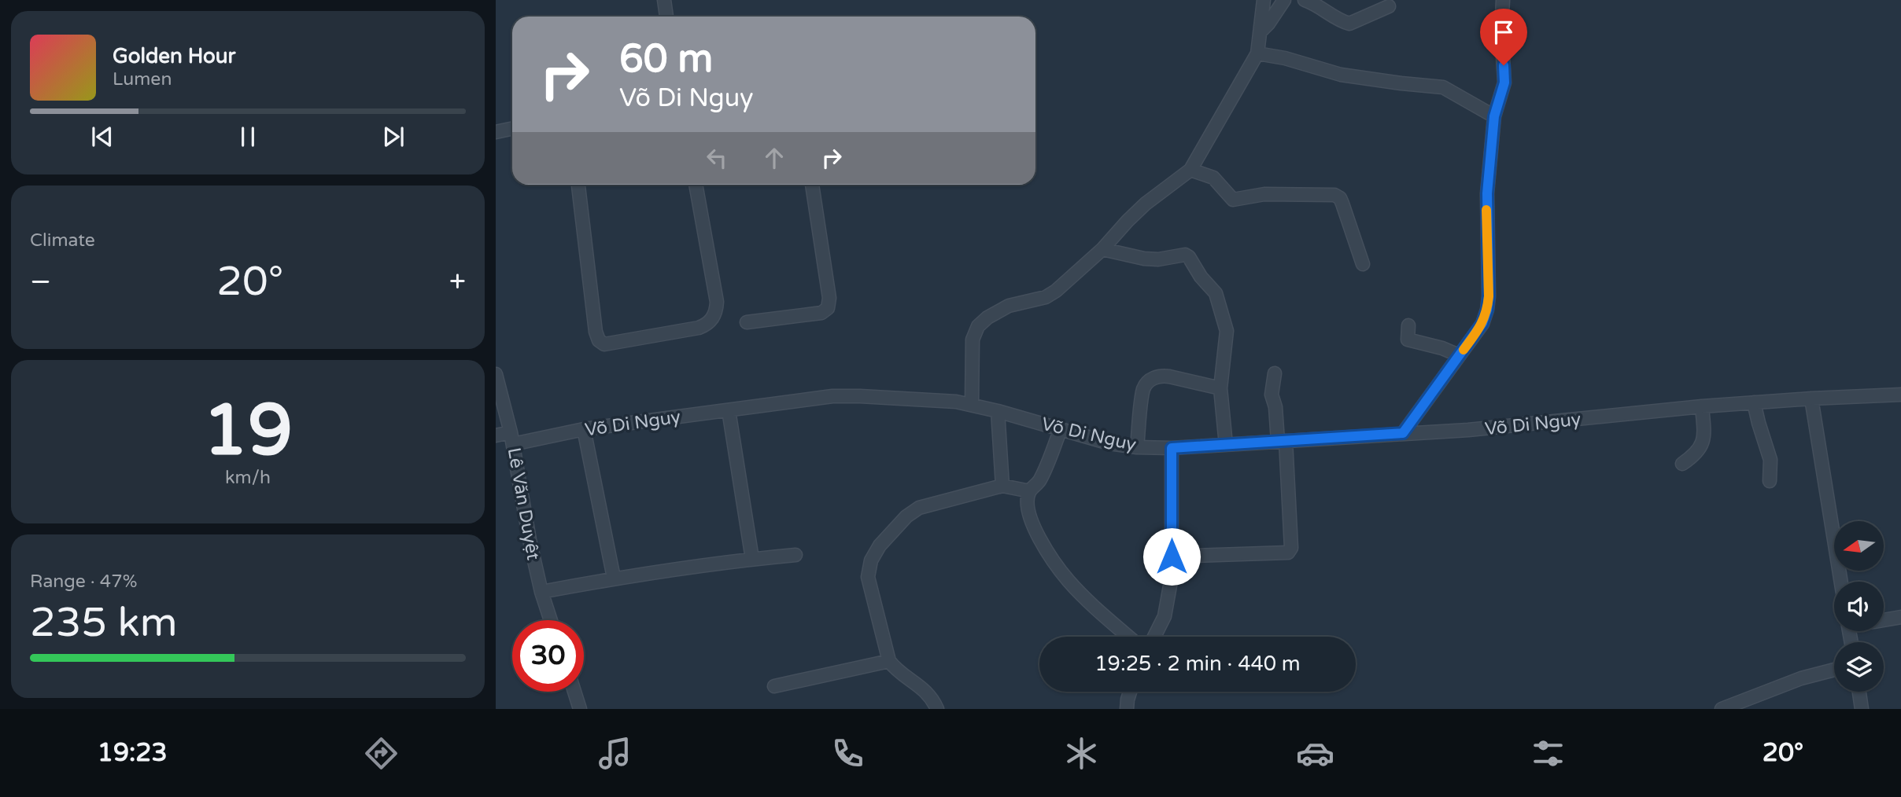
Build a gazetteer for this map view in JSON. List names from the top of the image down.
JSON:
{
  "streets": {
    "street": ["Võ Di Nguy", "Lê Văn Duyệt"]
  },
  "crossings": [
    ["Võ Di Nguy", "Lê Văn Duyệt"]
  ],
  "north": "left",
  "page": {
    "turn": ["60 m", "Võ Di Nguy"],
    "song": ["Golden Hour", "Lumen"],
    "tile": [
      "Climate",
      ["19", "km/h"],
      ["Range · 47%", "235 km"]
    ],
    "heat": ["−", "20°", "+"],
    "limit": "30",
    "trip": "19:25 · 2 min · 440 m",
    "tabs": ["19:23", "20°"]
  }
}
